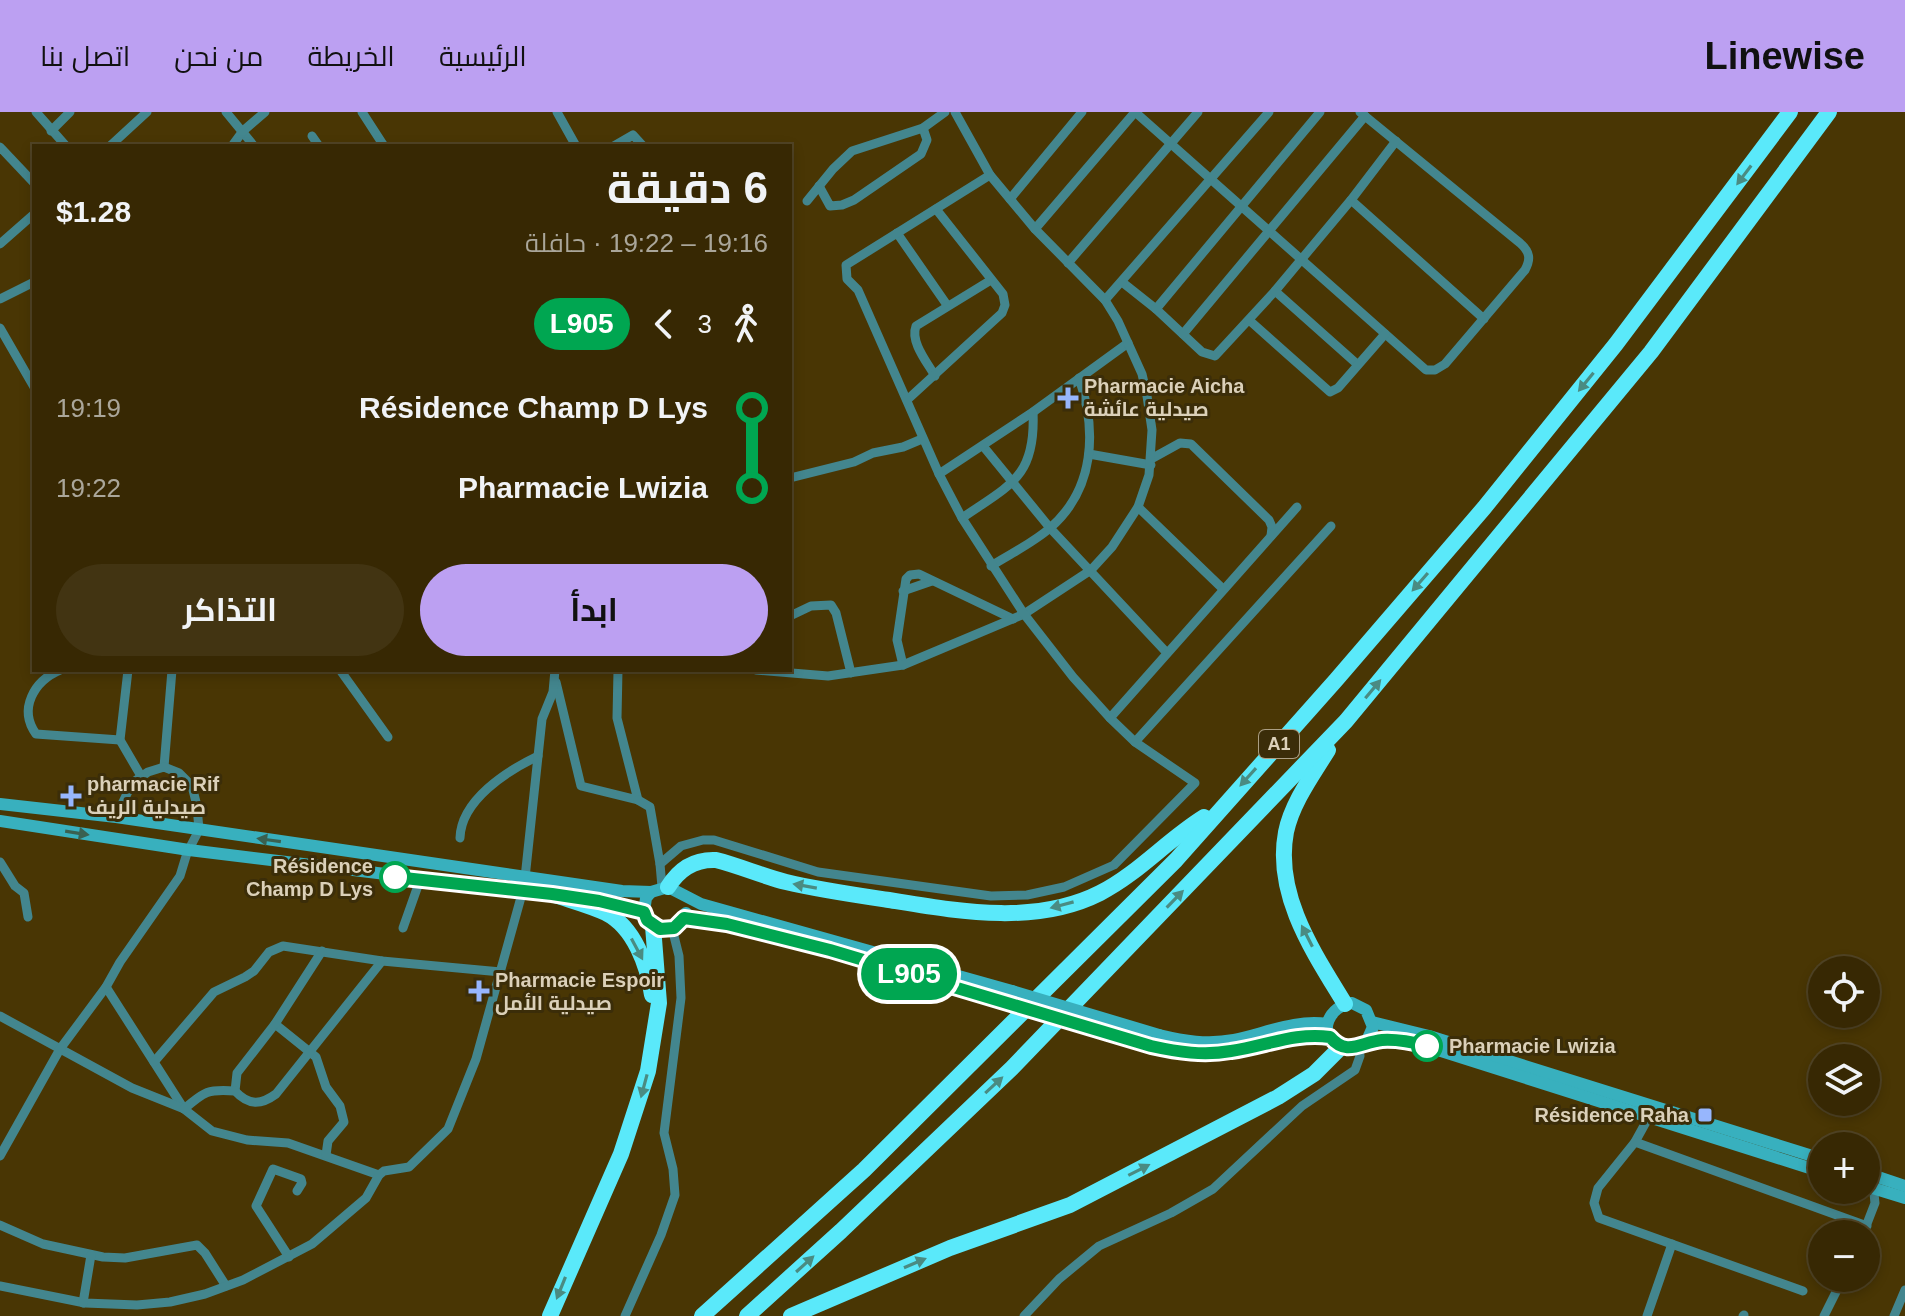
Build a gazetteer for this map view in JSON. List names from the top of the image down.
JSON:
{
  "streets": {
    "highway": ["A1"]
  },
  "places": {
    "health": ["Pharmacie Aicha صيدلية عائشة", "pharmacie Rif صيدلية الريف", "Pharmacie Espoir صيدلية الأمل"],
    "other": ["Résidence Champ D Lys", "Pharmacie Lwizia"],
    "transit": ["Résidence Raha"]
  },
  "lines": ["bus line L905"],
  "page": {
    "header": "Linewise",
    "nav": [
      "الرئيسية",
      "الخريطة",
      "من نحن",
      "اتصل بنا"
    ],
    "on_map": "L905",
    "heading": ["6 دقيقة", "19:16 – 19:22 · حافلة", "$1.28"],
    "legs": ["3", "L905"],
    "list": [
      {
        "name": "Résidence Champ D Lys",
        "value": "19:19"
      },
      {
        "name": "Pharmacie Lwizia",
        "value": "19:22"
      }
    ],
    "buttons": ["ابدأ", "التذاكر"],
    "map_buttons": ["+", "−"]
  }
}
